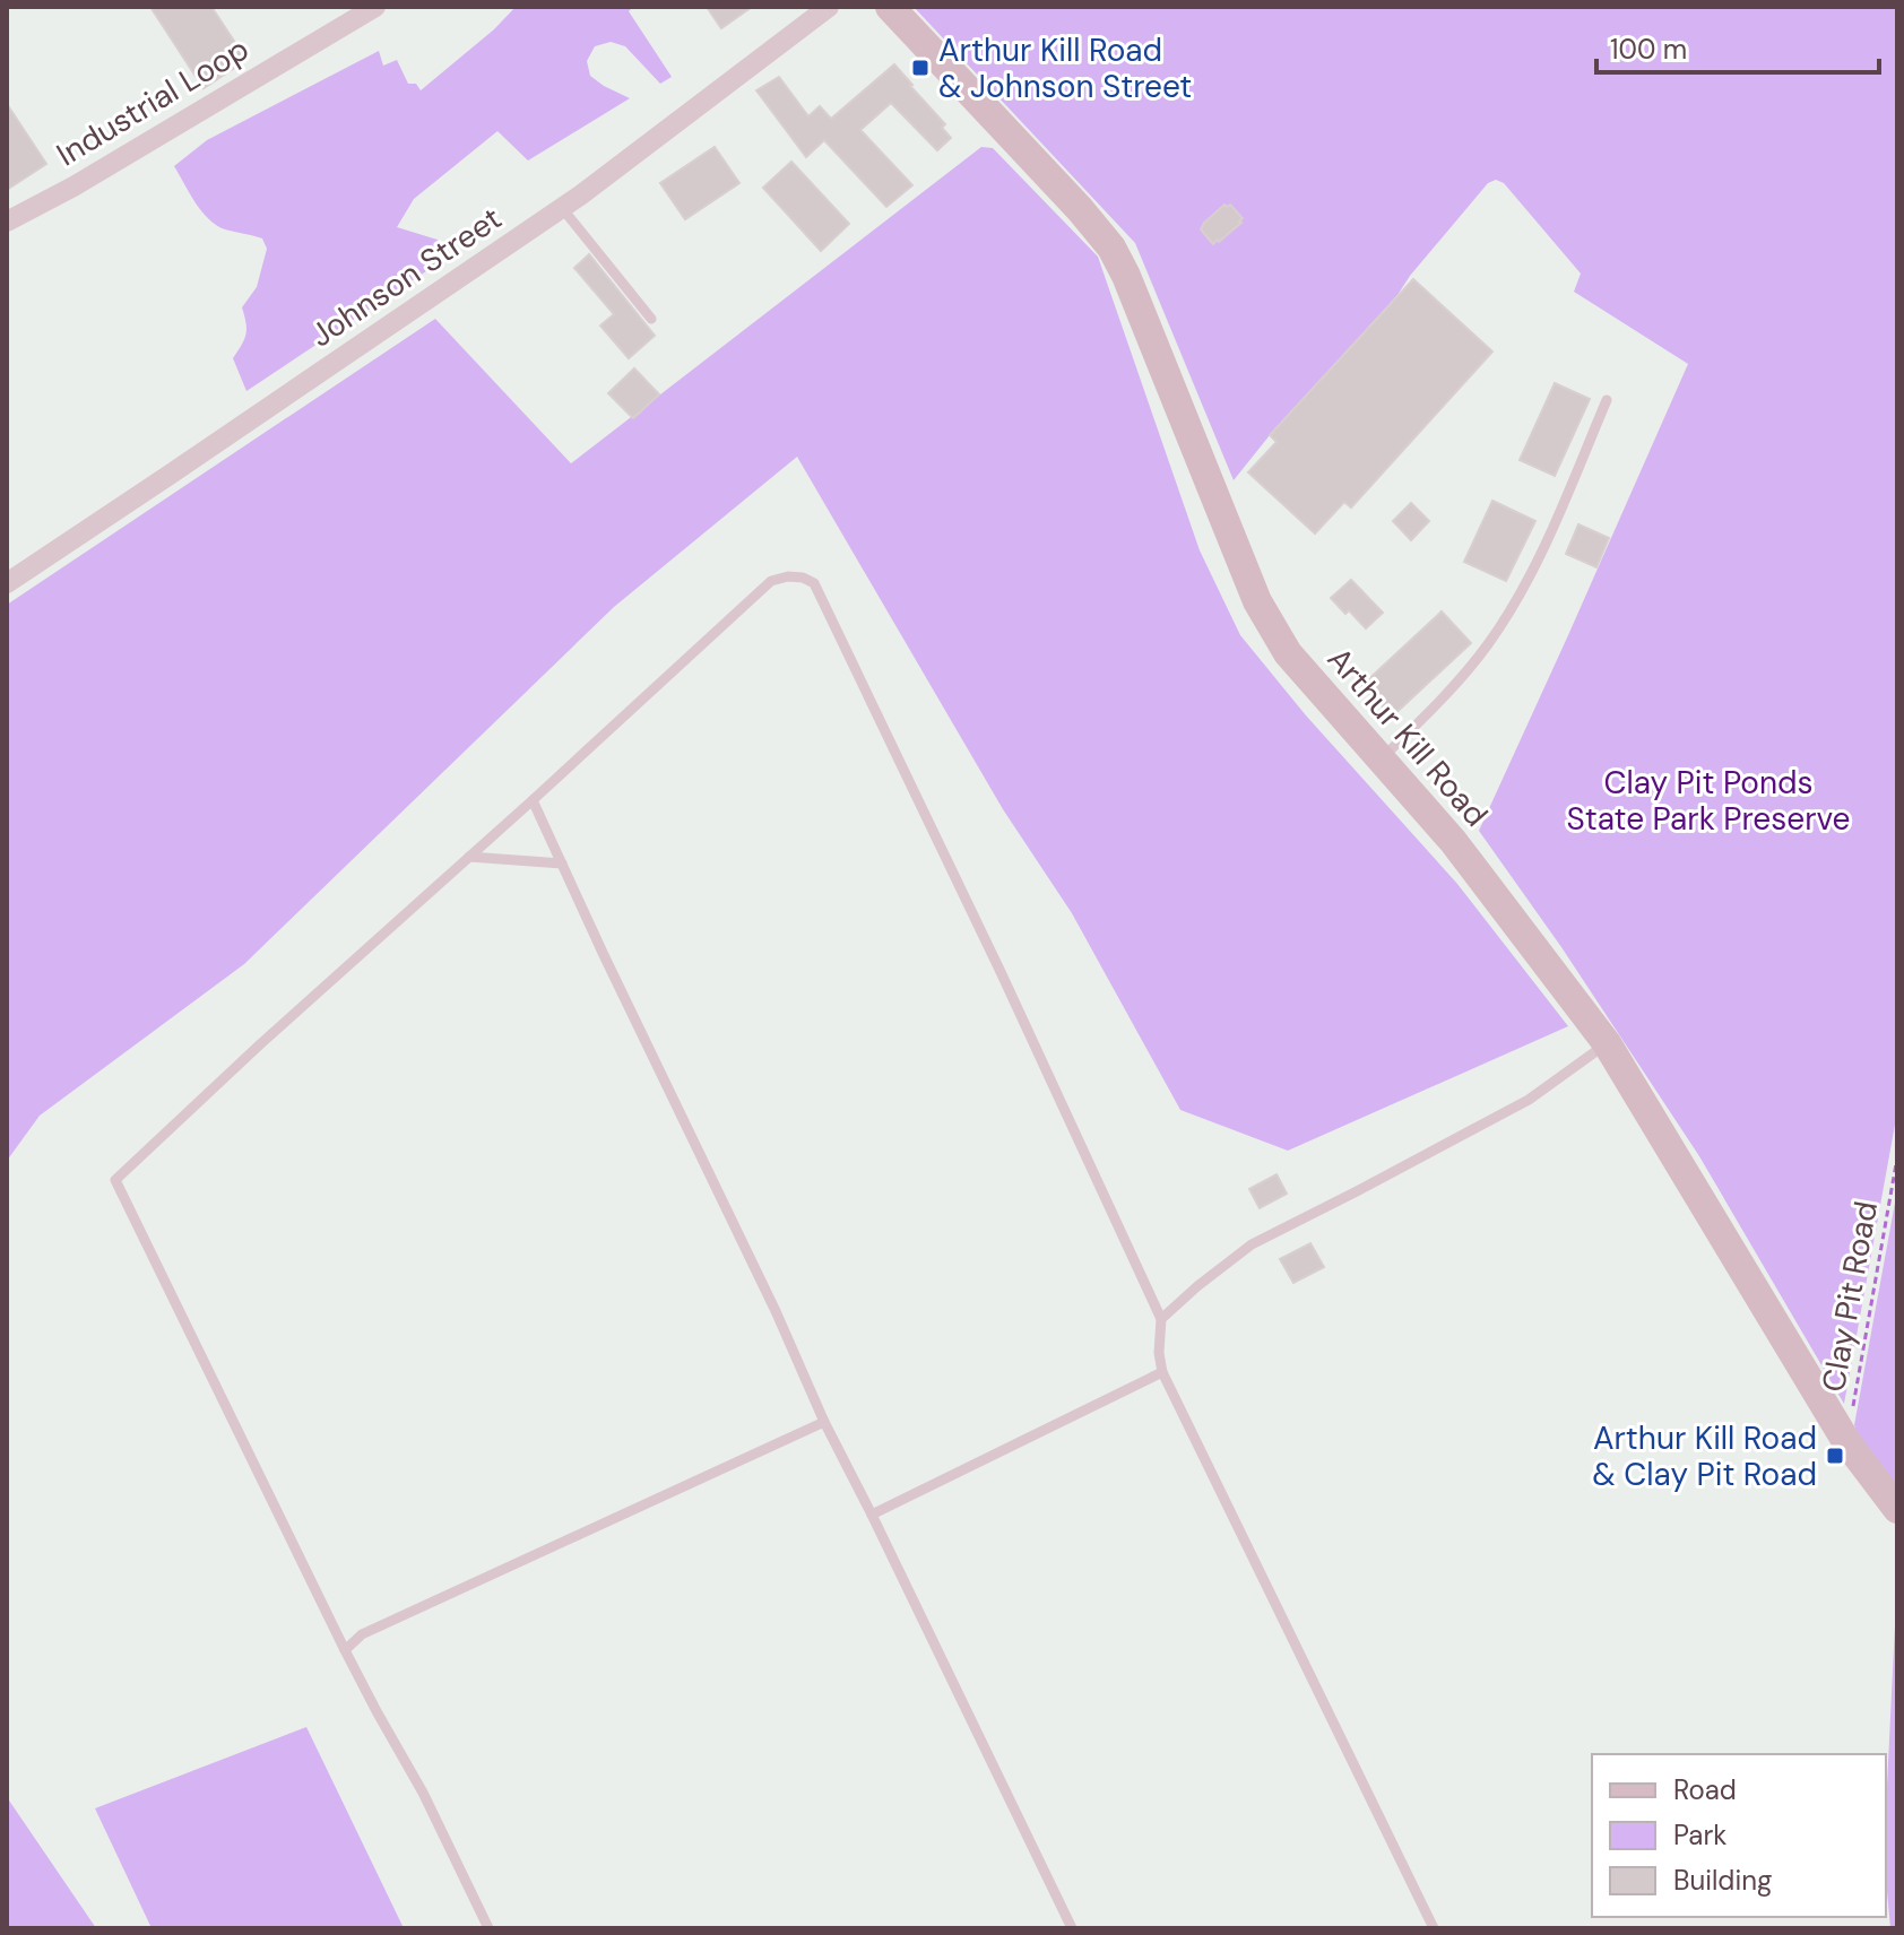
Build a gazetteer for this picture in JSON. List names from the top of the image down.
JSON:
{
  "streets": {
    "street": ["Industrial Loop", "Johnson Street", "Arthur Kill Road"],
    "path": ["Clay Pit Road"]
  },
  "parks": ["Clay Pit Ponds State Park Preserve"],
  "places": {
    "transit": ["Arthur Kill Road & Johnson Street", "Arthur Kill Road & Clay Pit Road"]
  },
  "legend": ["Road", "Park", "Building"],
  "scale_bar": "100 m"
}
